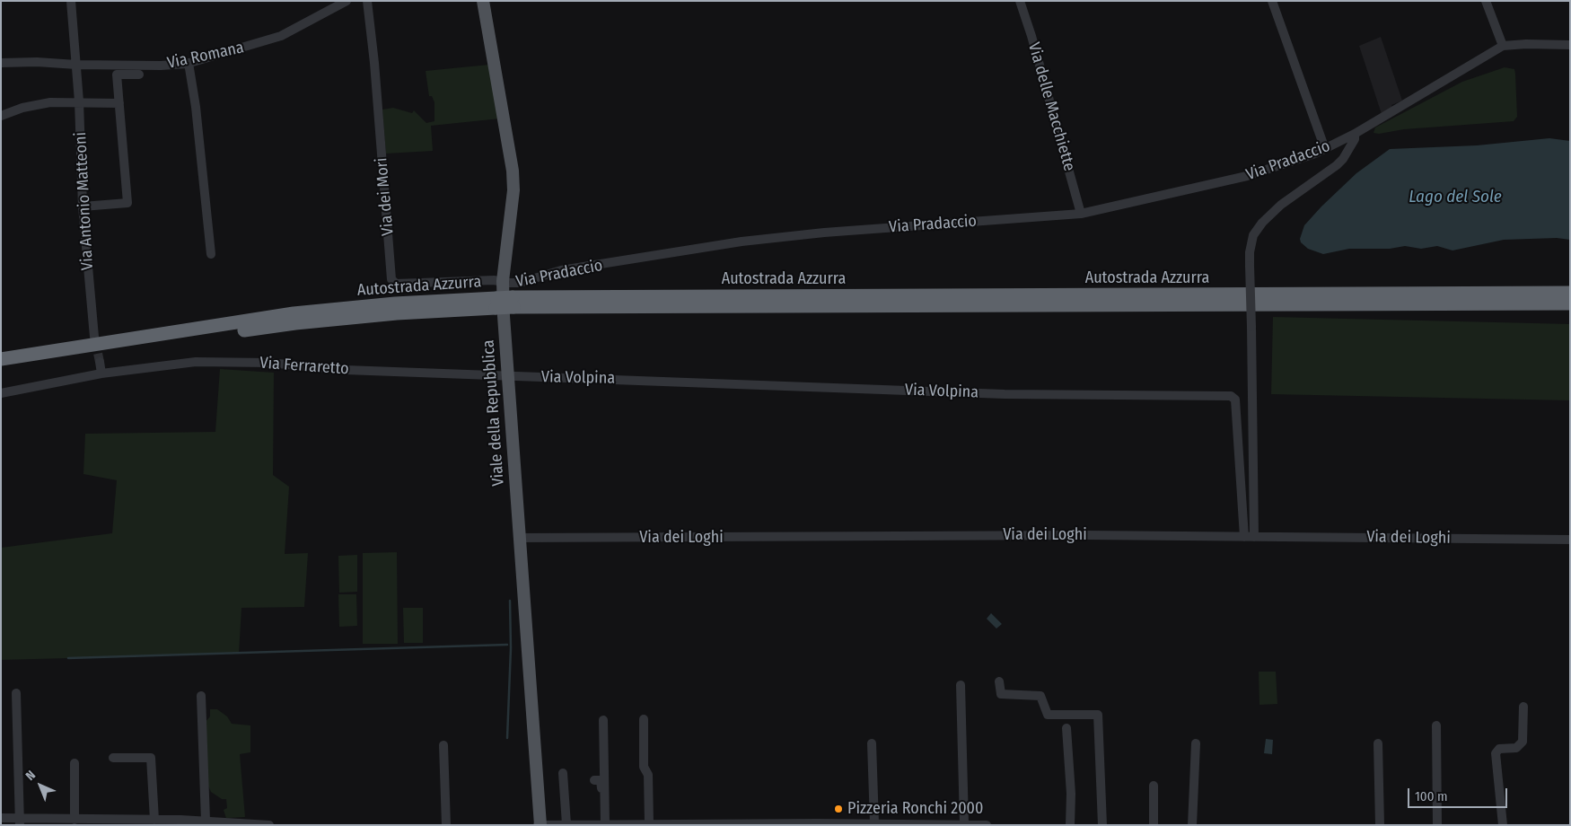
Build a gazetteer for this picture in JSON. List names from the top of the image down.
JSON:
{
  "streets": {
    "highway": ["Autostrada Azzurra"],
    "main road": ["Viale della Repubblica"],
    "street": [
      "Via Romana",
      "Via delle Macchiette",
      "Via Pradaccio",
      "Via dei Mori",
      "Via Antonio Matteoni",
      "Via Ferraretto",
      "Via Volpina",
      "Via dei Loghi"
    ]
  },
  "crossings": [
    ["Via Romana", "Via Antonio Matteoni"],
    ["Via delle Macchiette", "Via Pradaccio"],
    ["Via Pradaccio", "Via dei Mori"],
    ["Via Pradaccio", "Via Volpina"],
    ["Via Pradaccio", "Viale della Repubblica"],
    ["Via Pradaccio", "Via dei Loghi"],
    ["Via dei Mori", "Viale della Repubblica"],
    ["Via Ferraretto", "Via Volpina"],
    ["Via Ferraretto", "Viale della Repubblica"],
    ["Via Volpina", "Viale della Repubblica"],
    ["Via Volpina", "Via dei Loghi"],
    ["Viale della Repubblica", "Via dei Loghi"]
  ],
  "water": ["Lago del Sole"],
  "places": ["Pizzeria Ronchi 2000"],
  "scale_bar": "100 m",
  "north": "top left"
}
